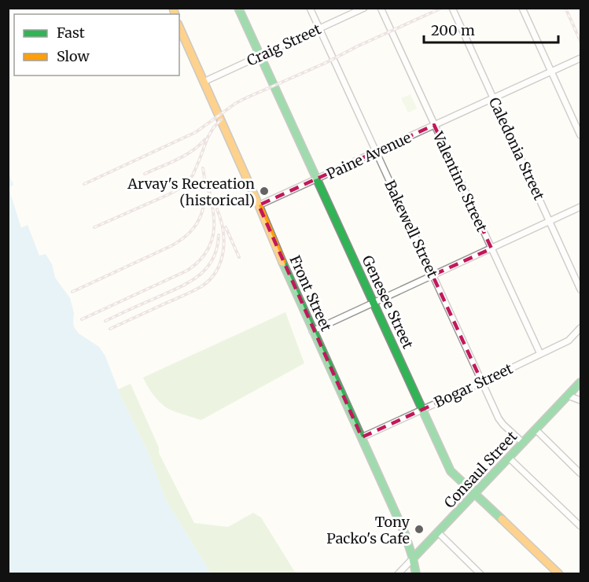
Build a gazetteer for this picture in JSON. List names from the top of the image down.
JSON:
{
  "streets": {
    "street": [
      "Craig Street",
      "Caledonia Street",
      "Paine Avenue",
      "Valentine Street",
      "Bakewell Street",
      "Front Street",
      "Genesee Street",
      "Bogar Street",
      "Consaul Street"
    ]
  },
  "crossings": [
    ["Craig Street", "Bakewell Street"],
    ["Craig Street", "Front Street"],
    ["Craig Street", "Genesee Street"],
    ["Caledonia Street", "Paine Avenue"],
    ["Paine Avenue", "Valentine Street"],
    ["Paine Avenue", "Bakewell Street"],
    ["Paine Avenue", "Front Street"],
    ["Paine Avenue", "Genesee Street"],
    ["Valentine Street", "Bogar Street"],
    ["Bakewell Street", "Bogar Street"],
    ["Bakewell Street", "Consaul Street"],
    ["Front Street", "Bogar Street"],
    ["Front Street", "Consaul Street"],
    ["Genesee Street", "Bogar Street"],
    ["Genesee Street", "Consaul Street"]
  ],
  "places": ["Arvay's Recreation (historical)", "Tony Packo's Cafe"],
  "legend": ["Fast", "Slow"],
  "scale_bar": "200 m"
}
